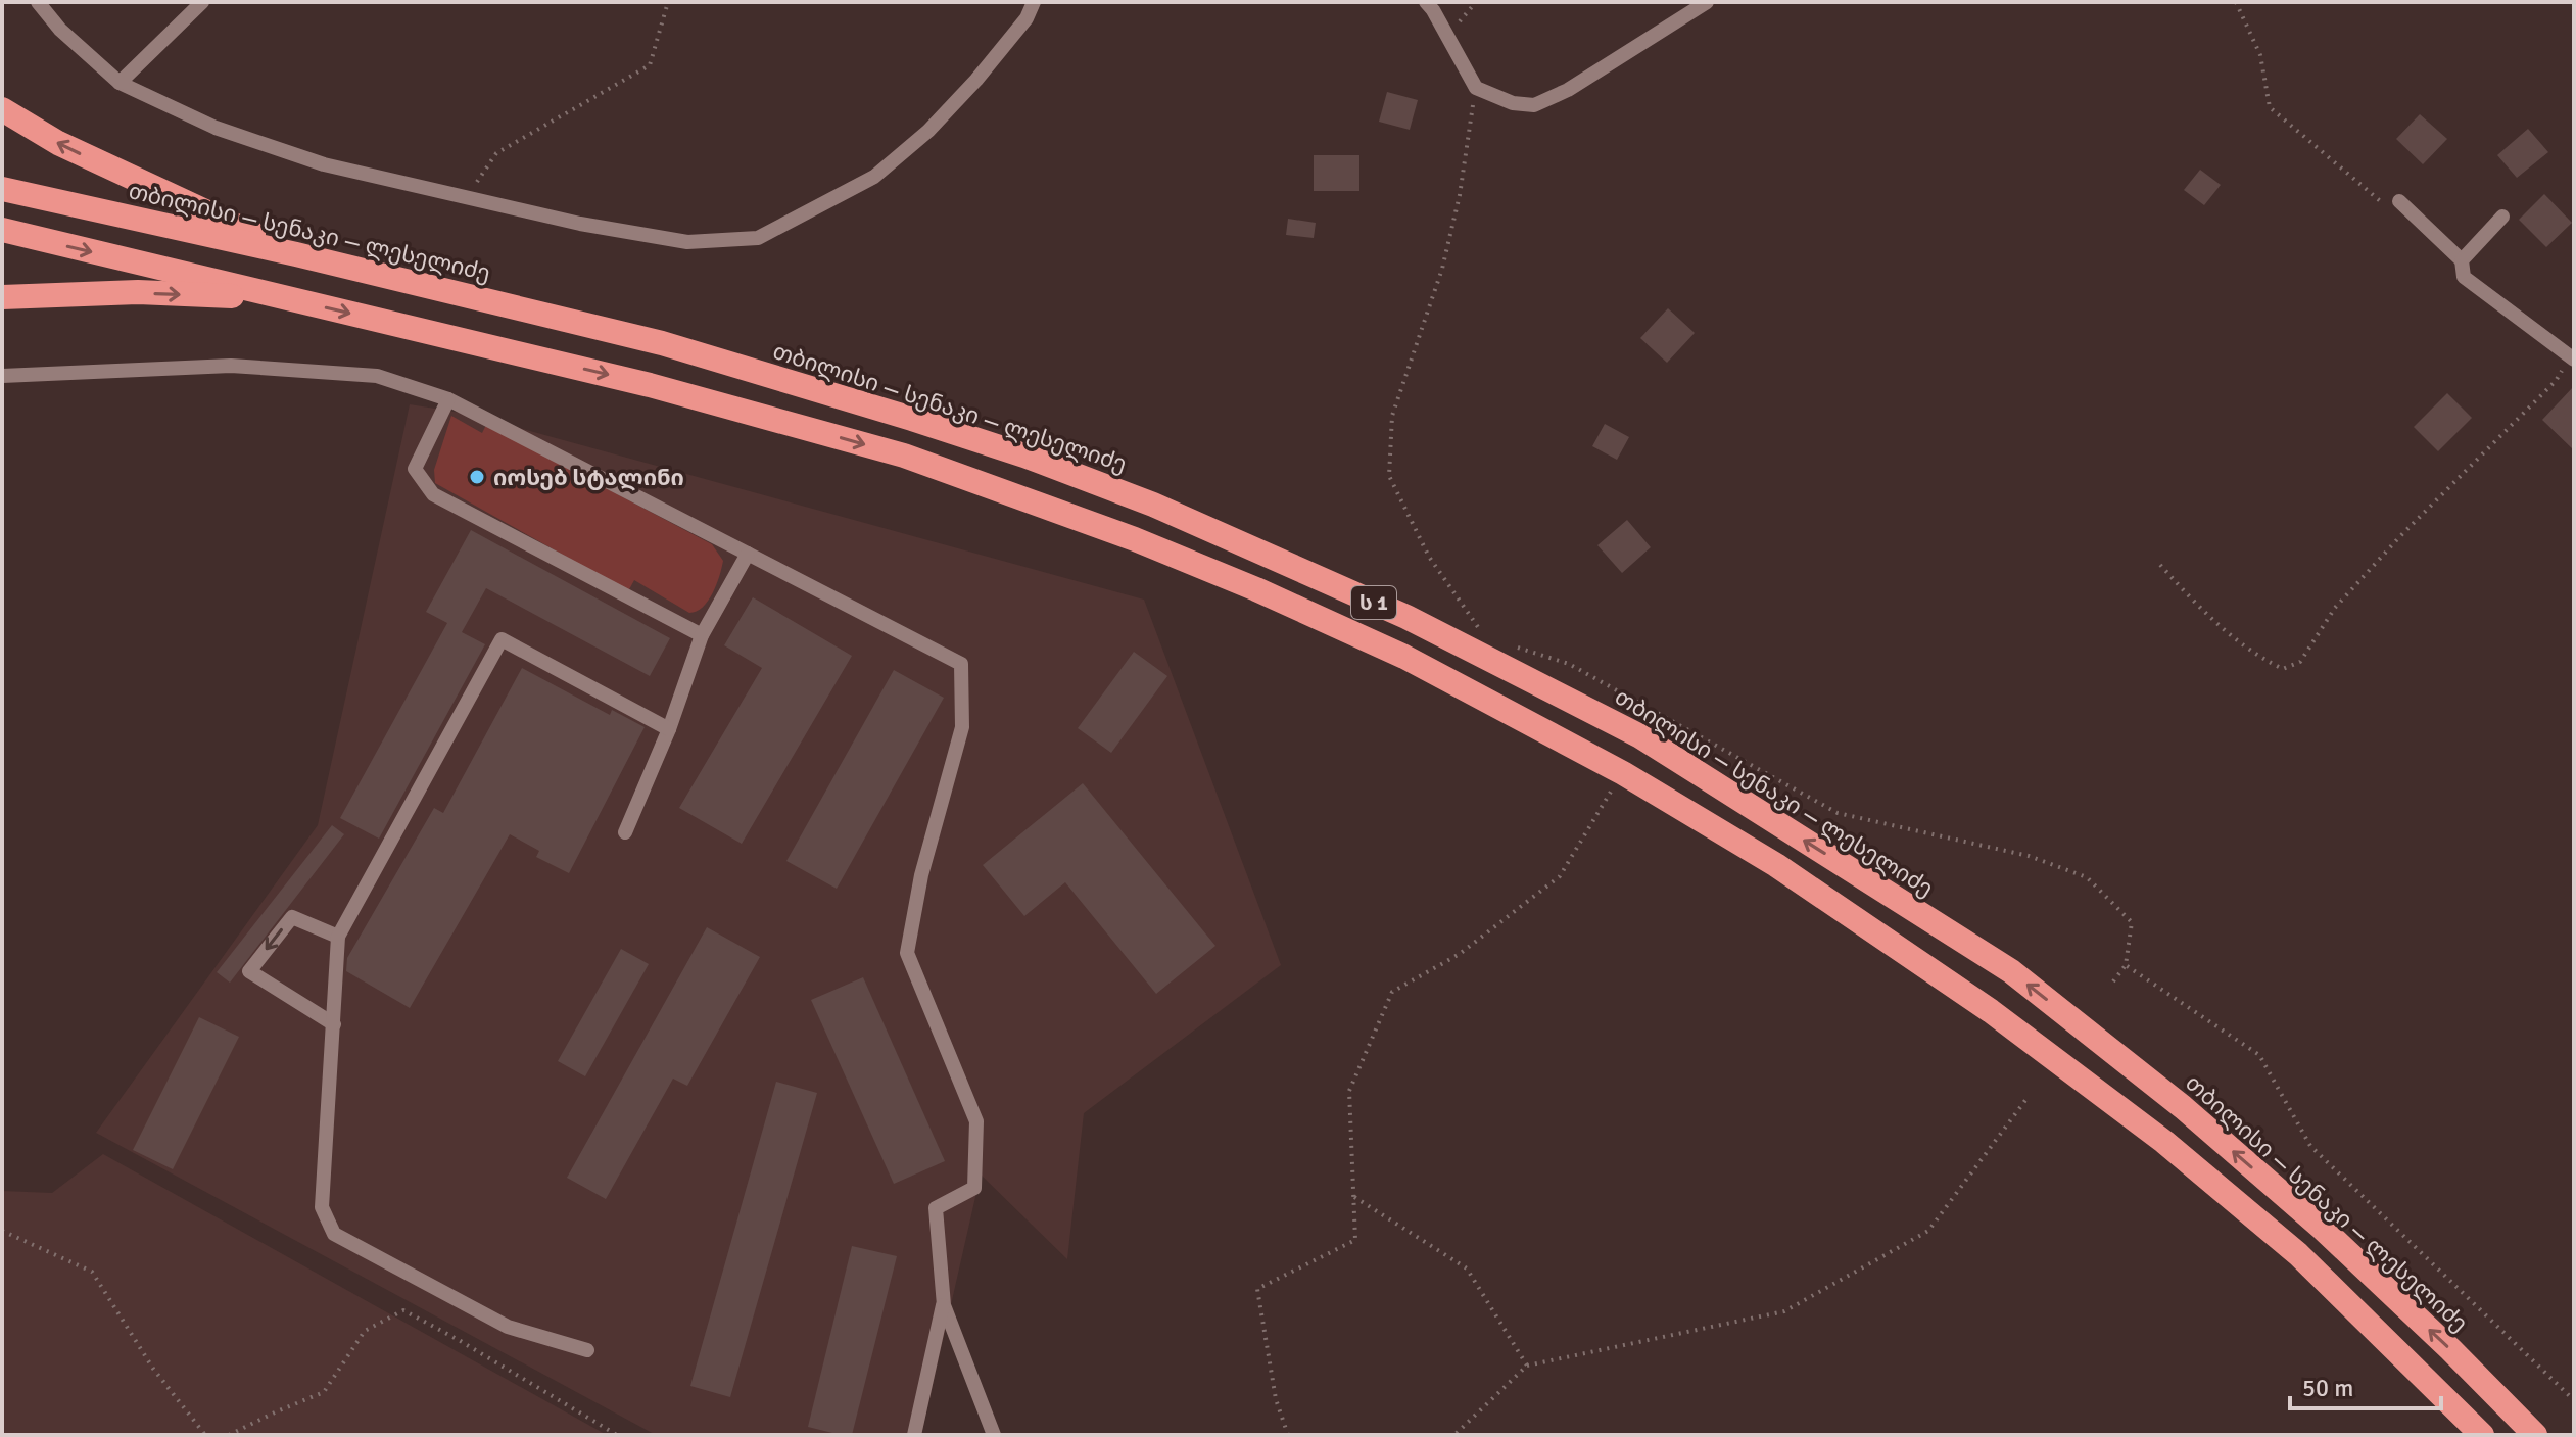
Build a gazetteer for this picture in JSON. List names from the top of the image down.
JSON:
{
  "streets": {
    "highway": ["თბილისი — სენაკი — ლესელიძე", "ს 1"]
  },
  "places": ["იოსებ სტალინი"],
  "scale_bar": "50 m"
}
